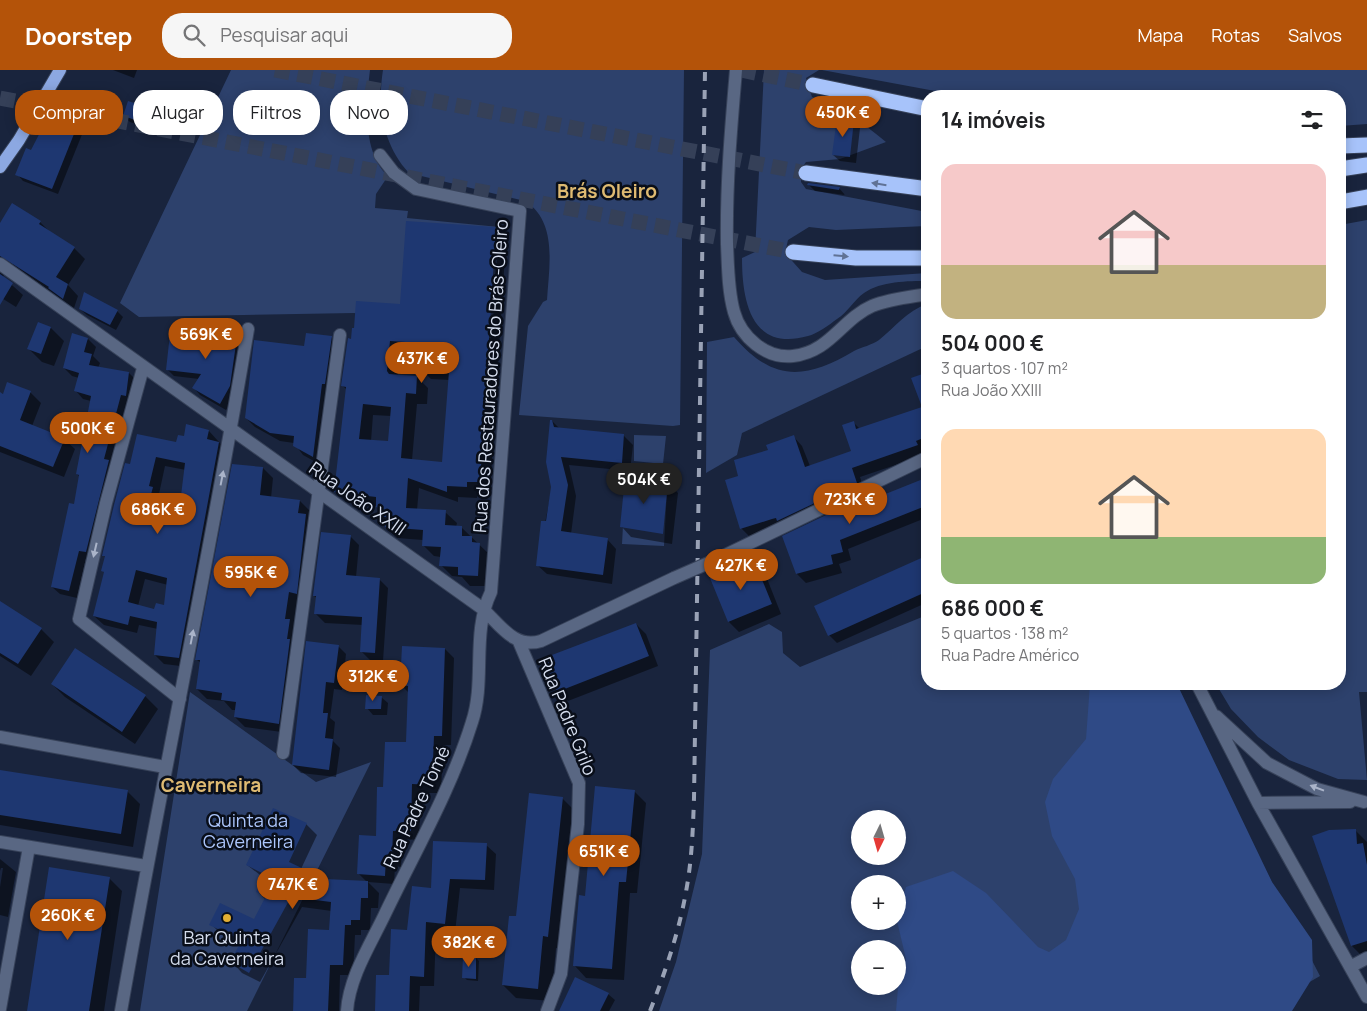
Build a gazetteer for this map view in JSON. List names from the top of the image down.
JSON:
{
  "streets": {
    "street": [
      "Rua dos Restauradores do Brás-Oleiro",
      "Rua João XXIII",
      "Rua Padre Grilo",
      "Rua Padre Tomé"
    ]
  },
  "crossings": [
    ["Rua dos Restauradores do Brás-Oleiro", "Rua João XXIII"],
    ["Rua dos Restauradores do Brás-Oleiro", "Rua Padre Tomé"],
    ["Rua João XXIII", "Rua Padre Grilo"],
    ["Rua João XXIII", "Rua Padre Tomé"]
  ],
  "districts": ["Brás Oleiro", "Caverneira"],
  "parks": ["Quinta da Caverneira"],
  "places": ["Bar Quinta da Caverneira"],
  "north": "bottom",
  "page": {
    "header": "Doorstep",
    "search": "Pesquisar aqui",
    "nav": ["Mapa", "Rotas", "Salvos"],
    "chip": [
      "Comprar",
      "Alugar",
      "Filtros",
      "Novo"
    ],
    "heading": "14 imóveis",
    "price": [
      "450K €",
      "569K €",
      "437K €",
      "500K €",
      "504K €",
      "723K €",
      "686K €",
      "427K €",
      "595K €",
      "312K €",
      "651K €",
      "747K €",
      "260K €",
      "382K €"
    ],
    "list": [
      {
        "name": "504 000 €",
        "note": "3 quartos · 107 m² · Rua João XXIII"
      },
      {
        "name": "686 000 €",
        "note": "5 quartos · 138 m² · Rua Padre Américo"
      }
    ],
    "map_buttons": ["+", "−"]
  }
}
